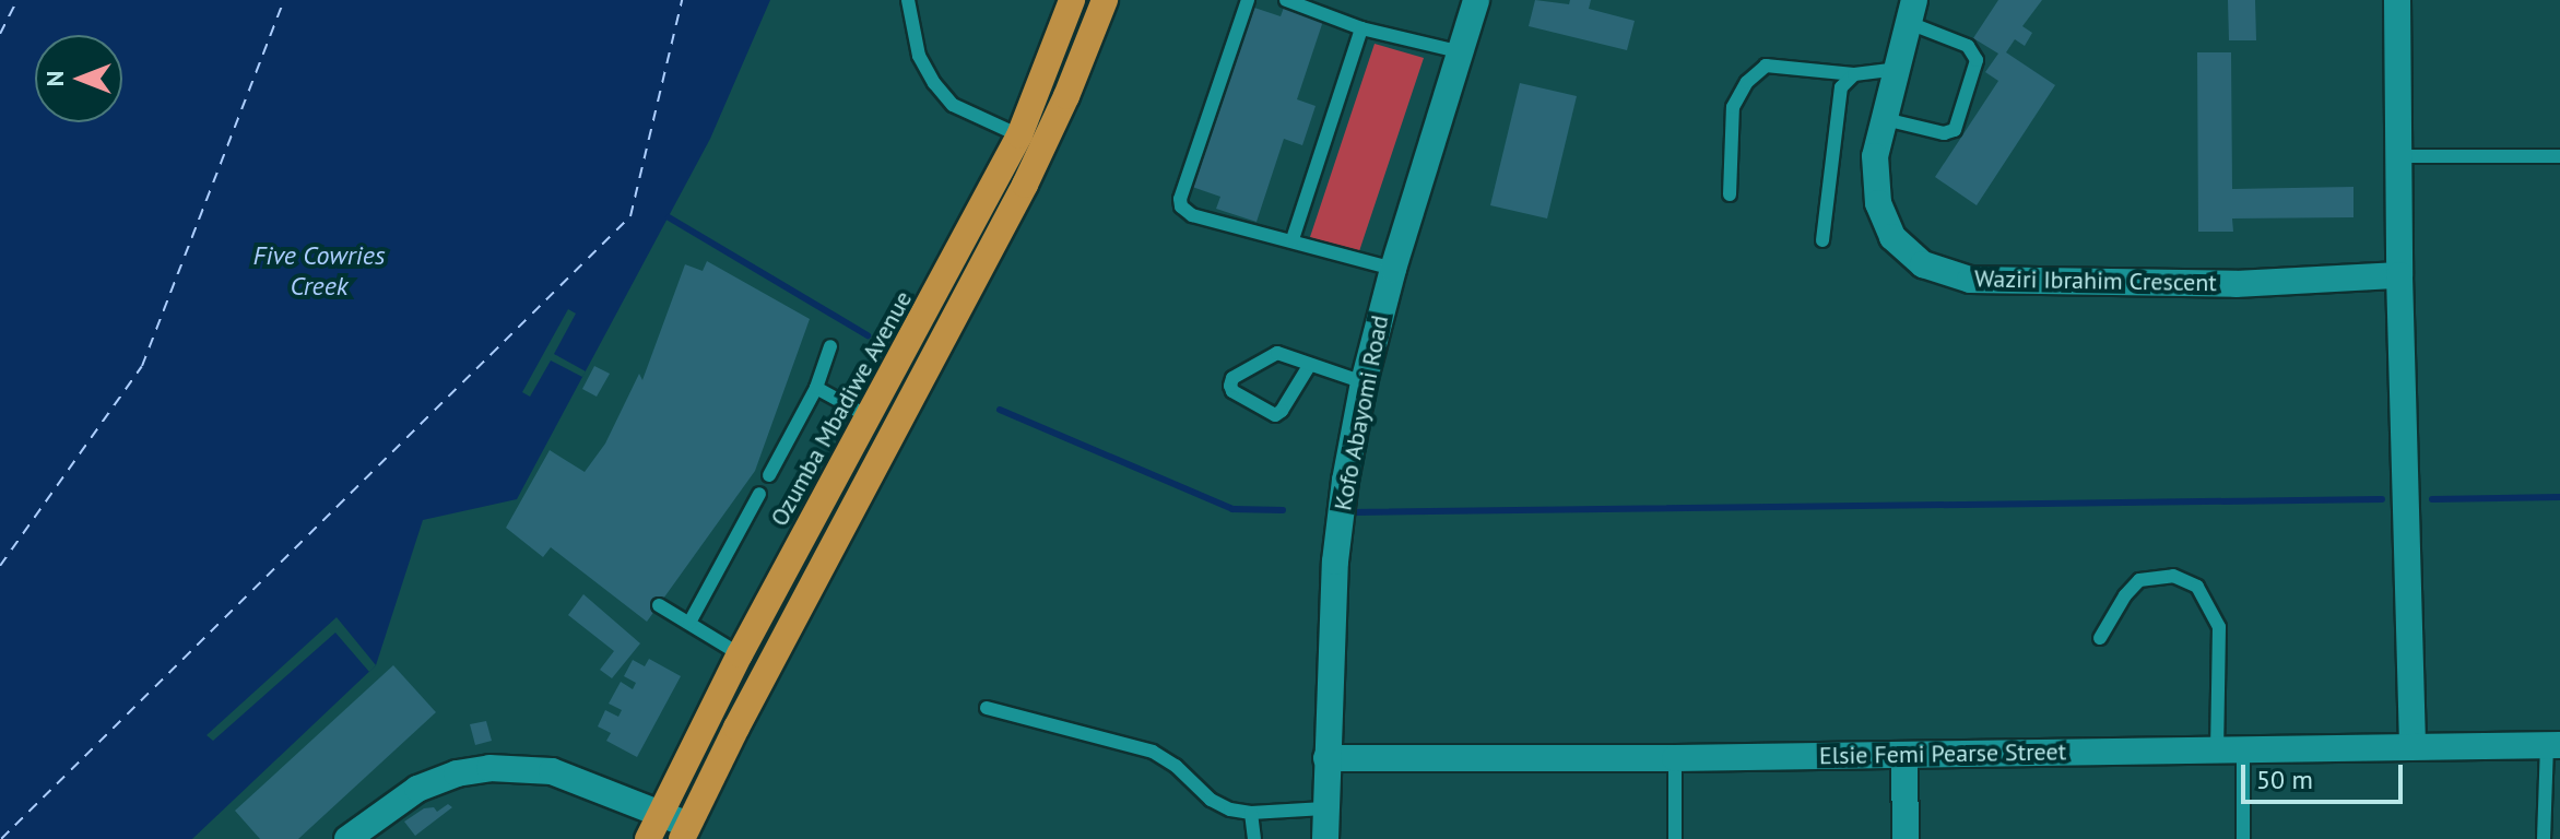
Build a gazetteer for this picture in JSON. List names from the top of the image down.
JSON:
{
  "streets": {
    "highway": ["Ozumba Mbadiwe Avenue"],
    "street": ["Waziri Ibrahim Crescent", "Kofo Abayomi Road", "Elsie Femi Pearse Street"]
  },
  "crossings": [
    ["Kofo Abayomi Road", "Elsie Femi Pearse Street"]
  ],
  "water": ["Five Cowries Creek"],
  "scale_bar": "50 m",
  "north": "left"
}
